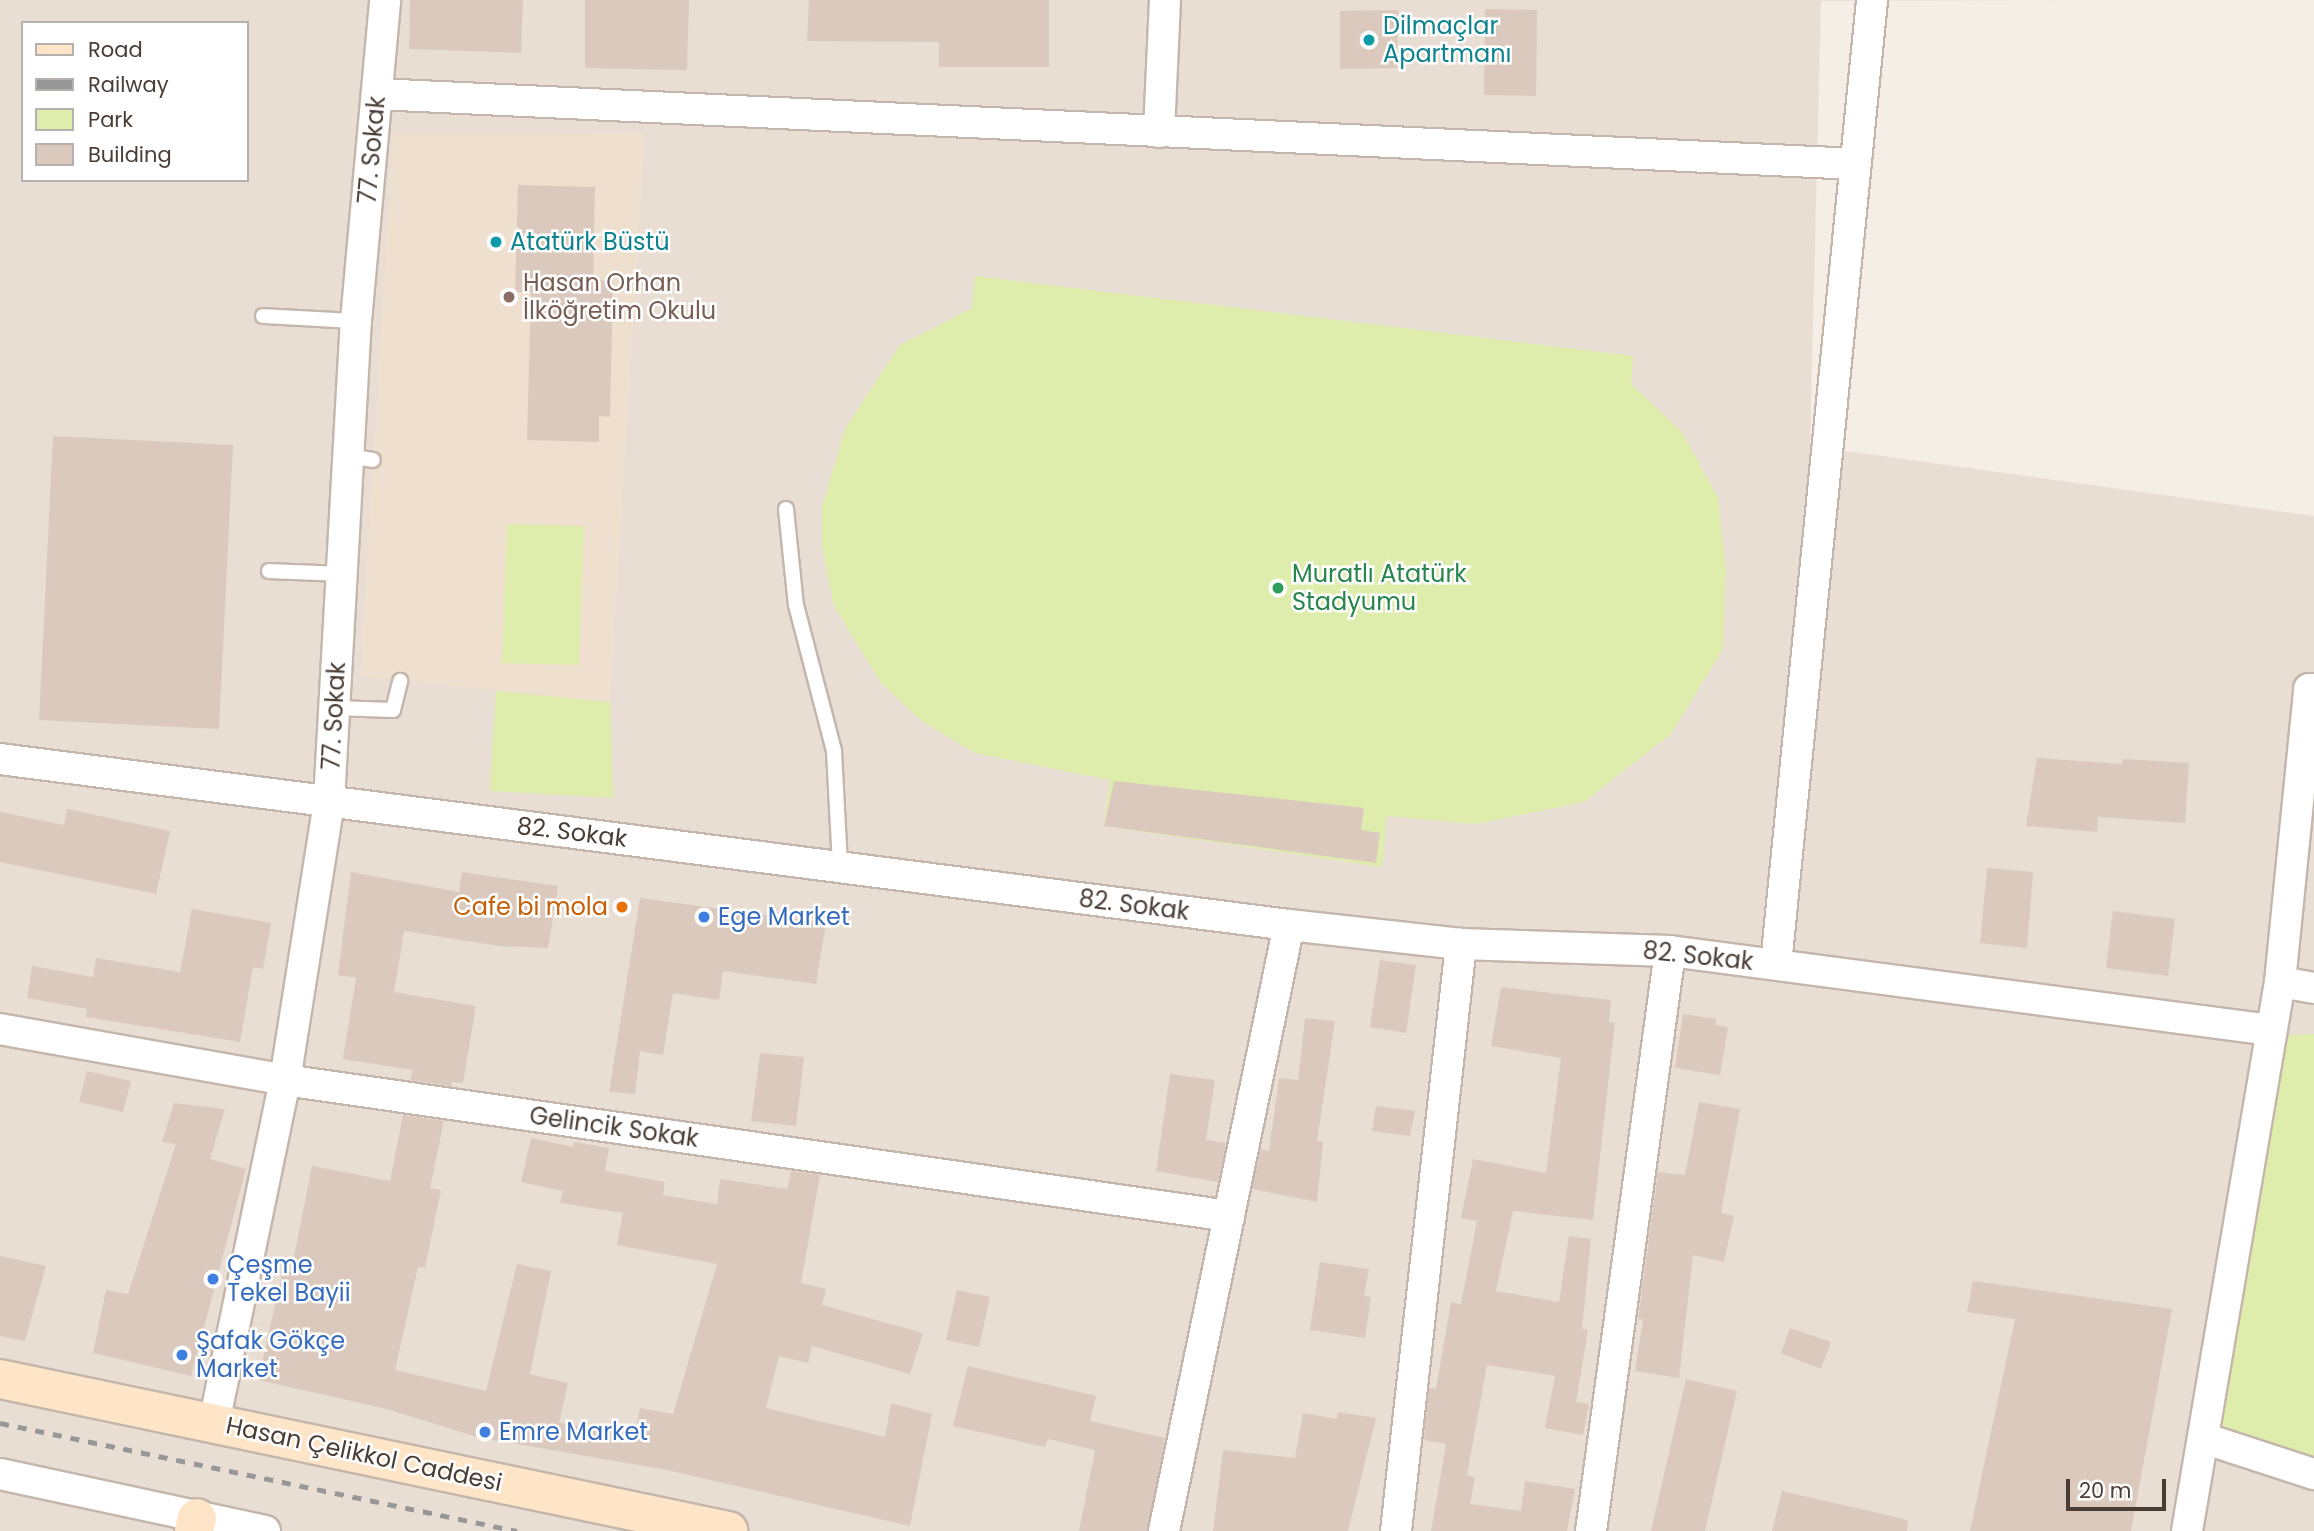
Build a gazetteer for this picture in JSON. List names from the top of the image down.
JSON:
{
  "streets": {
    "main road": ["Hasan Çelikkol Caddesi"],
    "street": ["77. Sokak", "82. Sokak", "Gelincik Sokak"]
  },
  "crossings": [
    ["77. Sokak", "82. Sokak"],
    ["77. Sokak", "Gelincik Sokak"],
    ["77. Sokak", "Hasan Çelikkol Caddesi"]
  ],
  "places": [
    "Dilmaçlar Apartmanı",
    "Atatürk Büstü",
    "Hasan Orhan İlköğretim Okulu",
    "Muratlı Atatürk Stadyumu",
    "Cafe bi mola",
    "Ege Market",
    "Çeşme Tekel Bayii",
    "Şafak Gökçe Market",
    "Emre Market"
  ],
  "legend": [
    "Road",
    "Railway",
    "Park",
    "Building"
  ],
  "scale_bar": "20 m"
}
